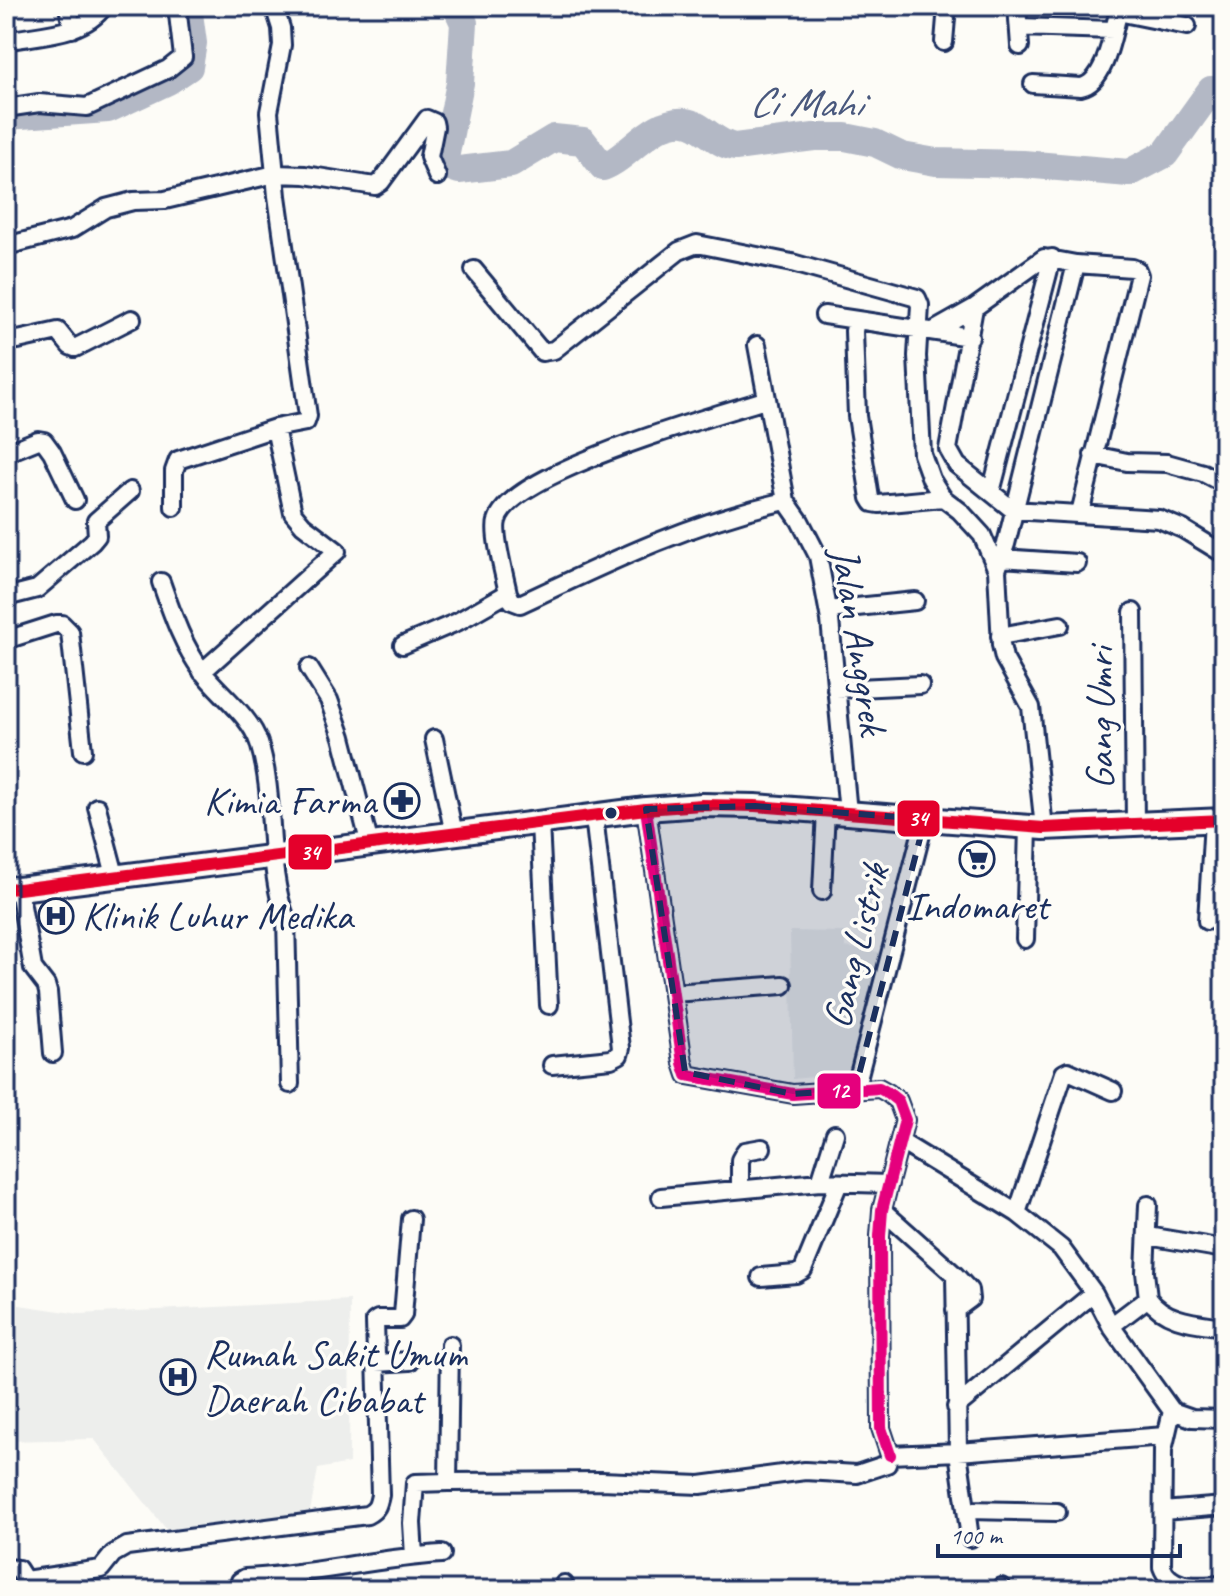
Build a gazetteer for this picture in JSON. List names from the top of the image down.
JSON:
{
  "streets": {
    "street": ["Jalan Anggrek", "Gang Umri", "Gang Listrik"]
  },
  "water": ["Ci Mahi"],
  "places": {
    "pharmacy": ["Kimia Farma"],
    "supermarket": ["Indomaret"],
    "hospital": ["Klinik Luhur Medika", "Rumah Sakit Umum Daerah Cibabat"]
  },
  "lines": ["transit line 34", "transit line 12"],
  "scale_bar": "100 m"
}
